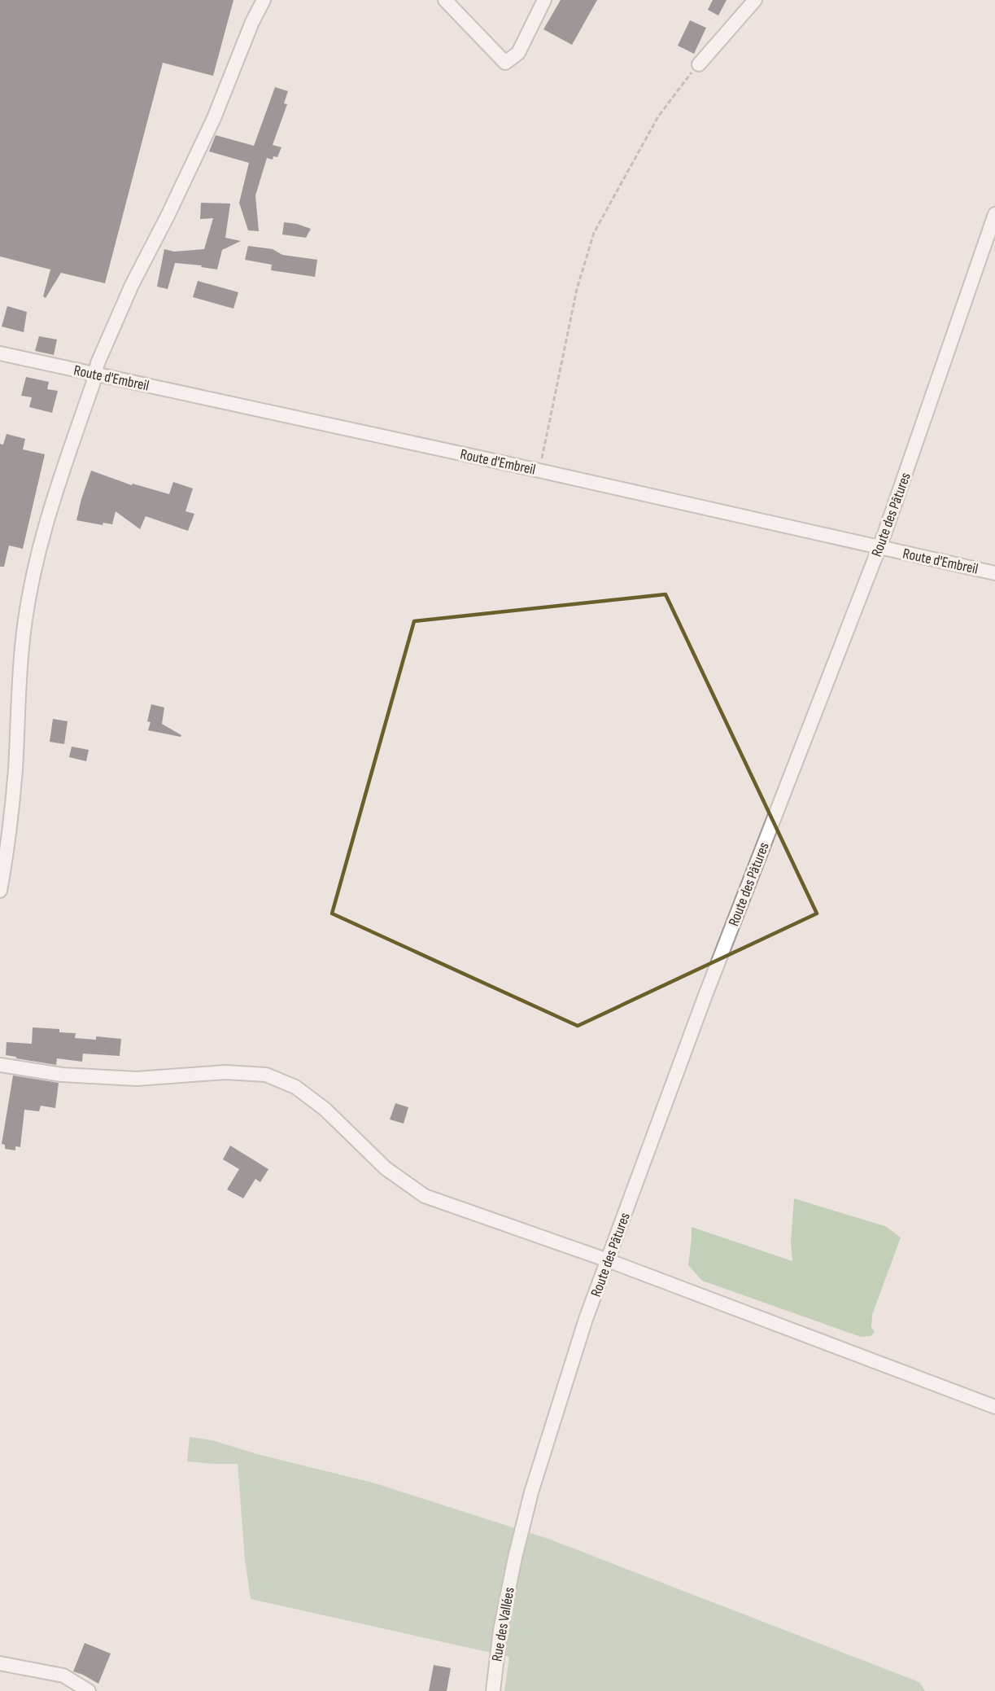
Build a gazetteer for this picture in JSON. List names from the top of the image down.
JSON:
{
  "streets": {
    "street": ["Route d'Embreil", "Route des Pâtures", "Rue des Vallées"]
  },
  "crossings": [
    ["Route d'Embreil", "Route des Pâtures"],
    ["Route des Pâtures", "Rue des Vallées"]
  ]
}
